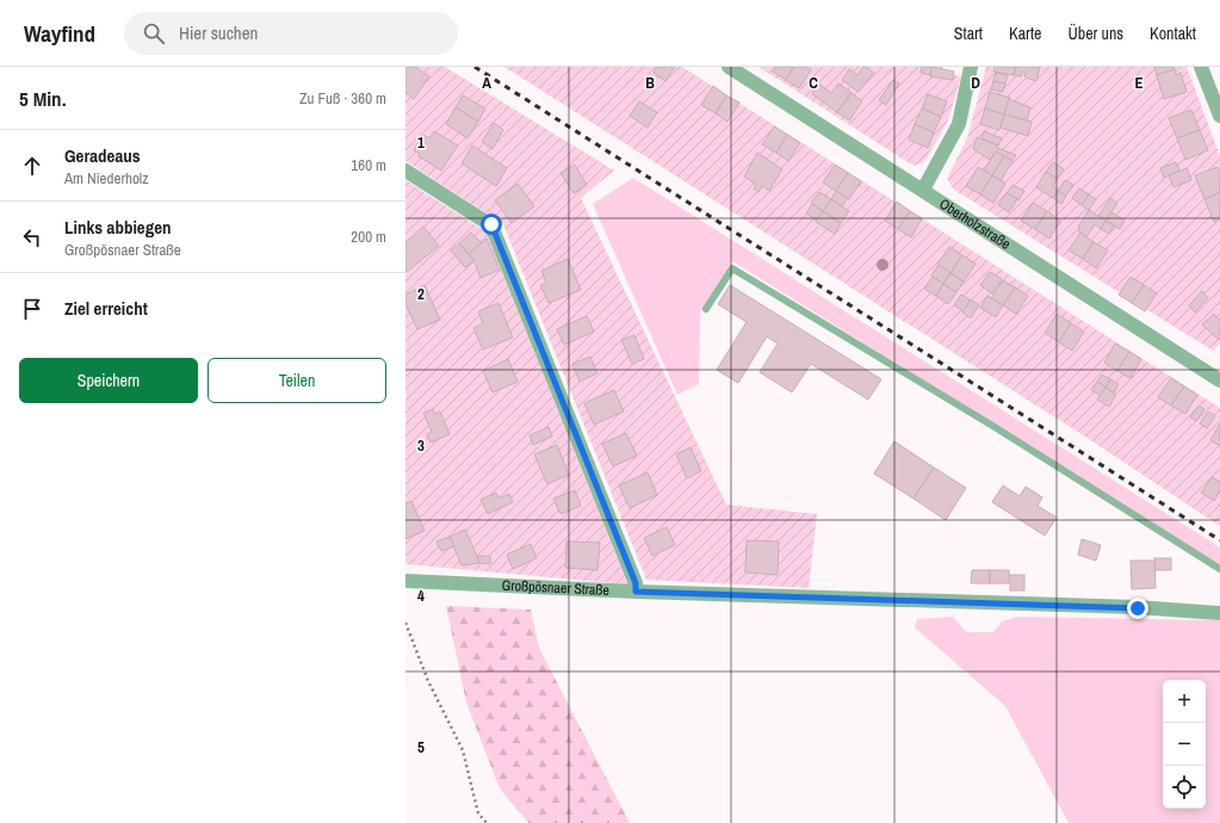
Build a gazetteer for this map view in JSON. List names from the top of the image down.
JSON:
{
  "streets": {
    "street": ["Oberholzstraße", "Großpösnaer Straße"]
  },
  "page": {
    "header": "Wayfind",
    "search": "Hier suchen",
    "nav": [
      "Start",
      "Karte",
      "Über uns",
      "Kontakt"
    ],
    "heading": ["5 Min.", "Zu Fuß · 360 m"],
    "list": [
      ["Geradeaus", "Am Niederholz", "160 m"],
      ["Links abbiegen", "Großpösnaer Straße", "200 m"],
      "Ziel erreicht"
    ],
    "buttons": ["Speichern", "Teilen"],
    "map_buttons": ["+", "−"]
  },
  "grid": {
    "columns": [
      "A",
      "B",
      "C",
      "D",
      "E"
    ],
    "rows": [
      "1",
      "2",
      "3",
      "4",
      "5"
    ]
  }
}
